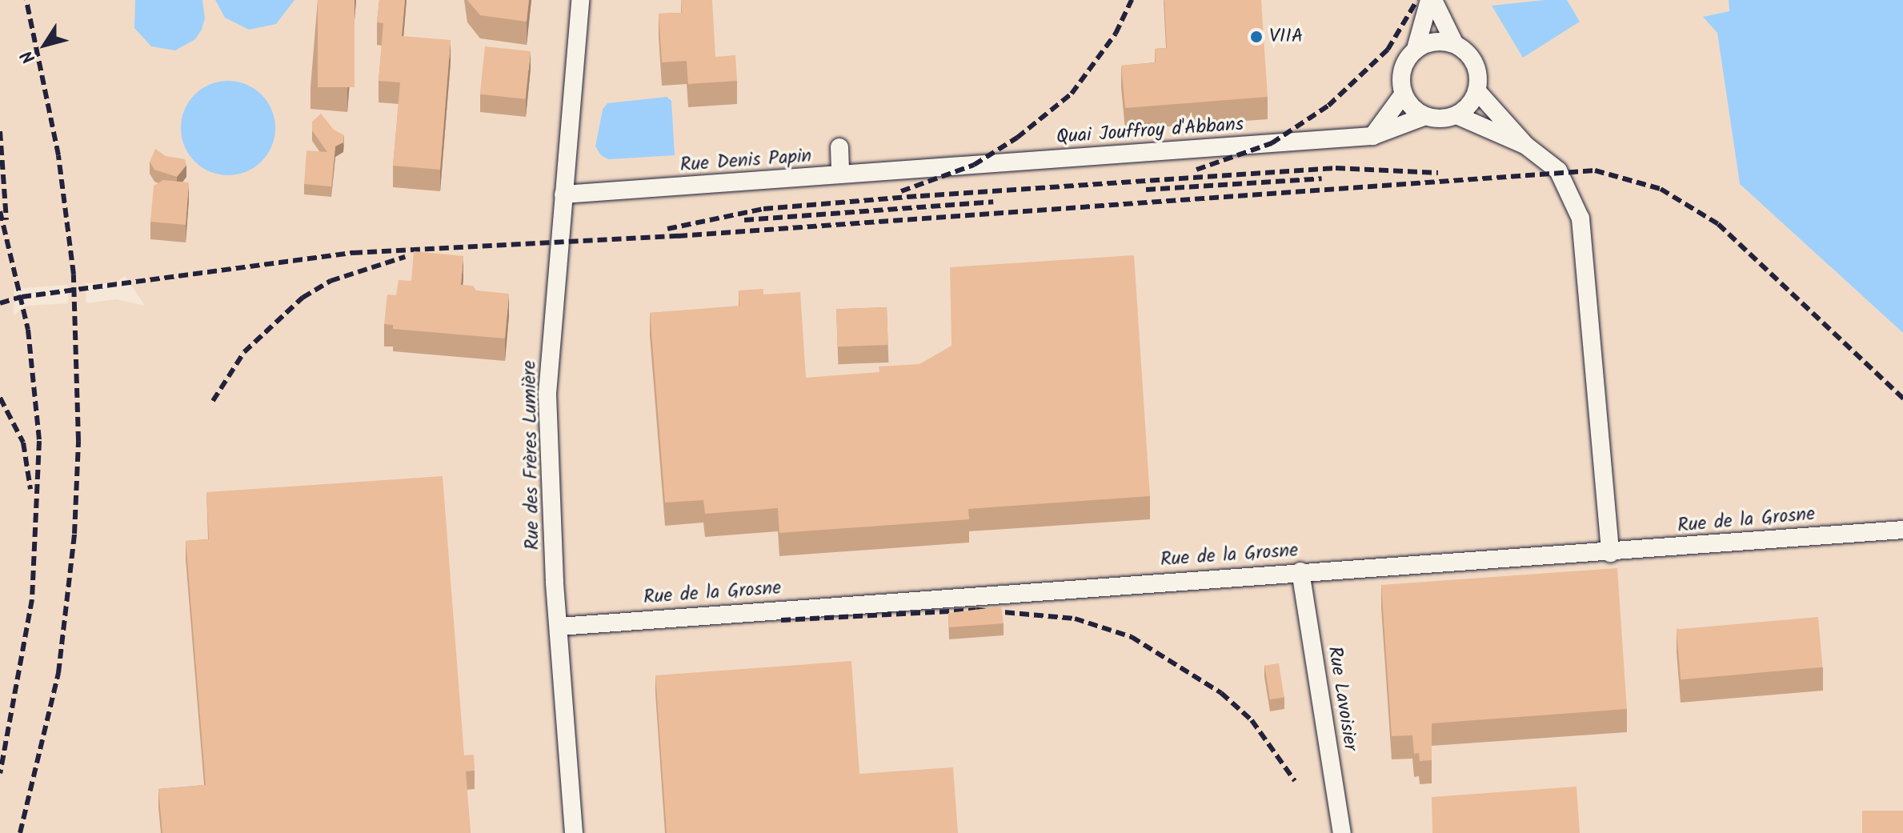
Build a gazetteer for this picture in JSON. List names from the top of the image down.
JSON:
{
  "streets": {
    "street": [
      "Quai Jouffroy d'Abbans",
      "Rue Denis Papin",
      "Rue des Frères Lumière",
      "Rue de la Grosne",
      "Rue Lavoisier"
    ]
  },
  "crossings": [
    ["Quai Jouffroy d'Abbans", "Rue Denis Papin"],
    ["Rue Denis Papin", "Rue des Frères Lumière"],
    ["Rue des Frères Lumière", "Rue de la Grosne"],
    ["Rue de la Grosne", "Rue Lavoisier"]
  ],
  "places": ["VIIA"],
  "north": "bottom left"
}
